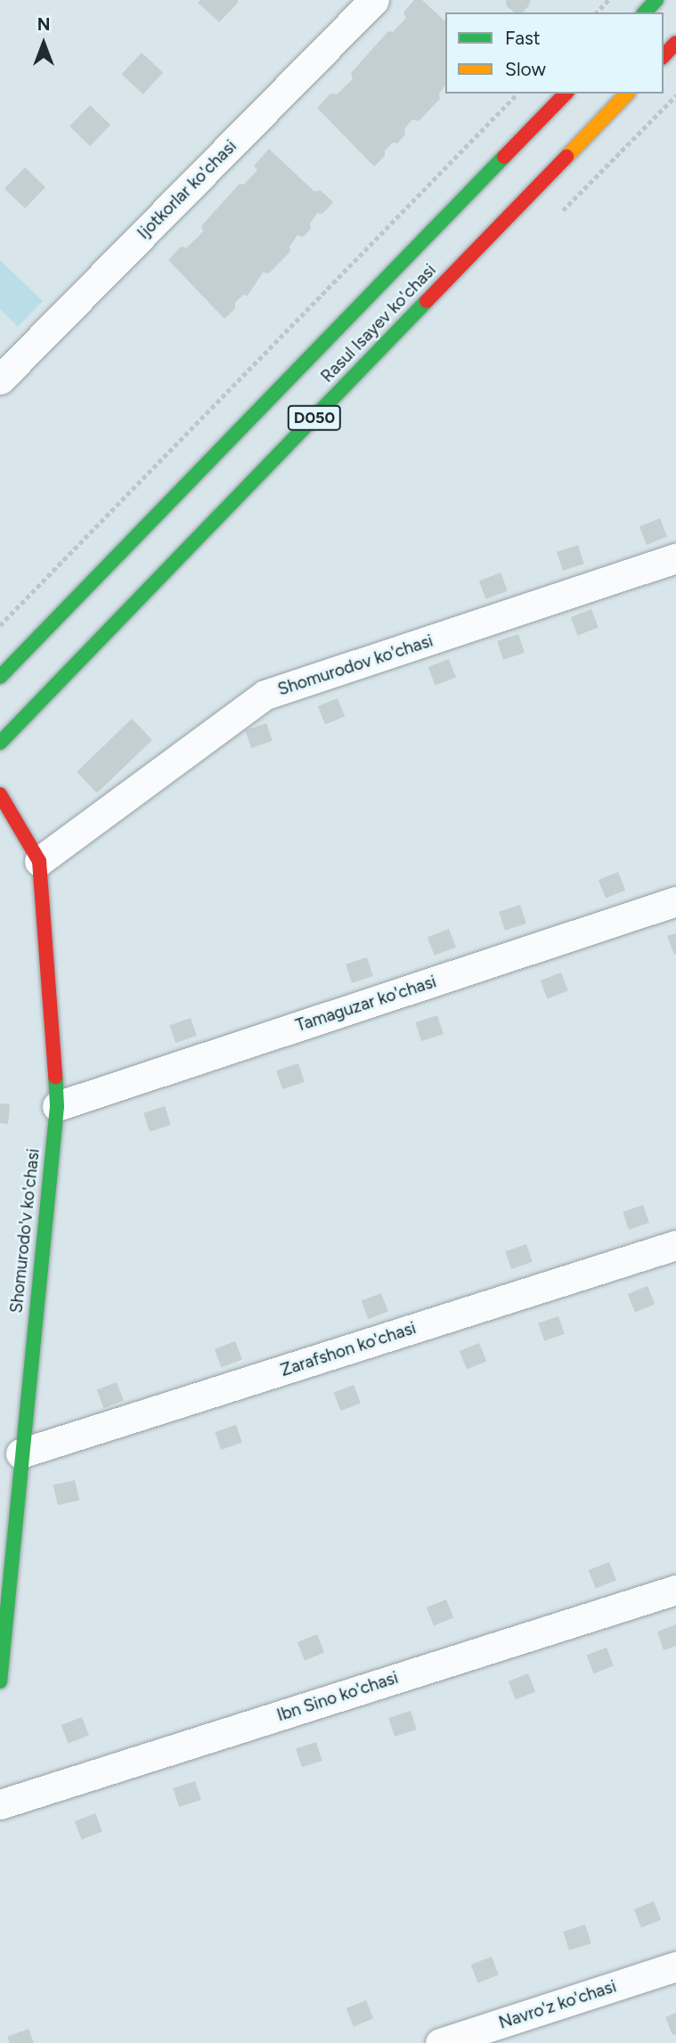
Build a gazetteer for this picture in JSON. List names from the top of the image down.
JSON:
{
  "streets": {
    "main road": ["Rasul Isayev ko'chasi", "D050", "Shomurodo'v ko'chasi"],
    "street": [
      "Ijotkorlar ko'chasi",
      "Shomurodov ko'chasi",
      "Tamaguzar ko'chasi",
      "Zarafshon ko'chasi",
      "Ibn Sino ko'chasi",
      "Navro'z ko'chasi"
    ]
  },
  "crossings": [
    ["Shomurodov ko'chasi", "Shomurodo'v ko'chasi"],
    ["Tamaguzar ko'chasi", "Shomurodo'v ko'chasi"],
    ["Shomurodo'v ko'chasi", "Zarafshon ko'chasi"]
  ],
  "legend": ["Fast", "Slow"],
  "north": "top"
}
